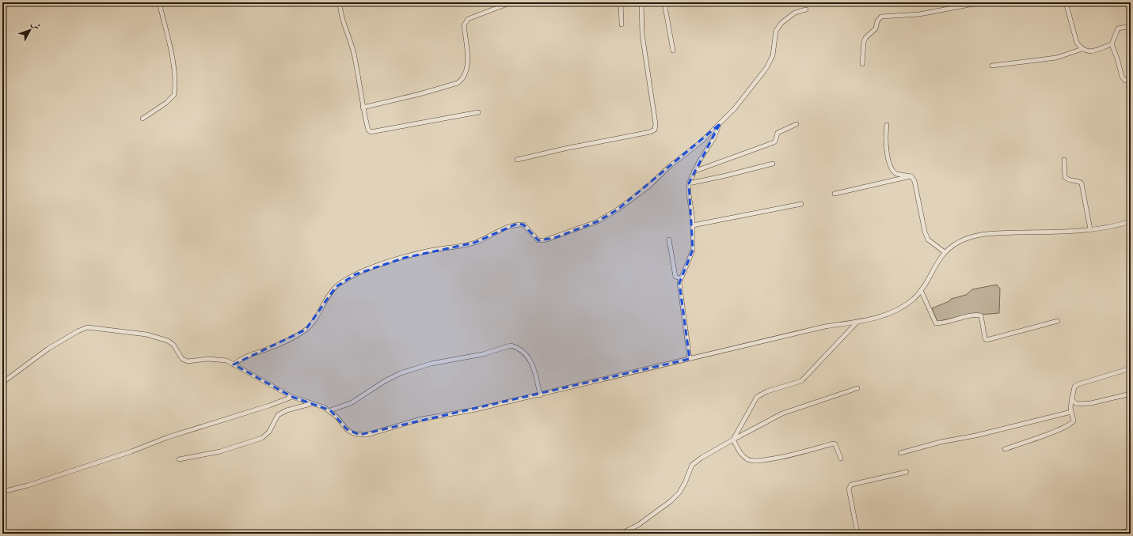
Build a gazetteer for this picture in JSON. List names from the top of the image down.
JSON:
{
  "north": "top right"
}
